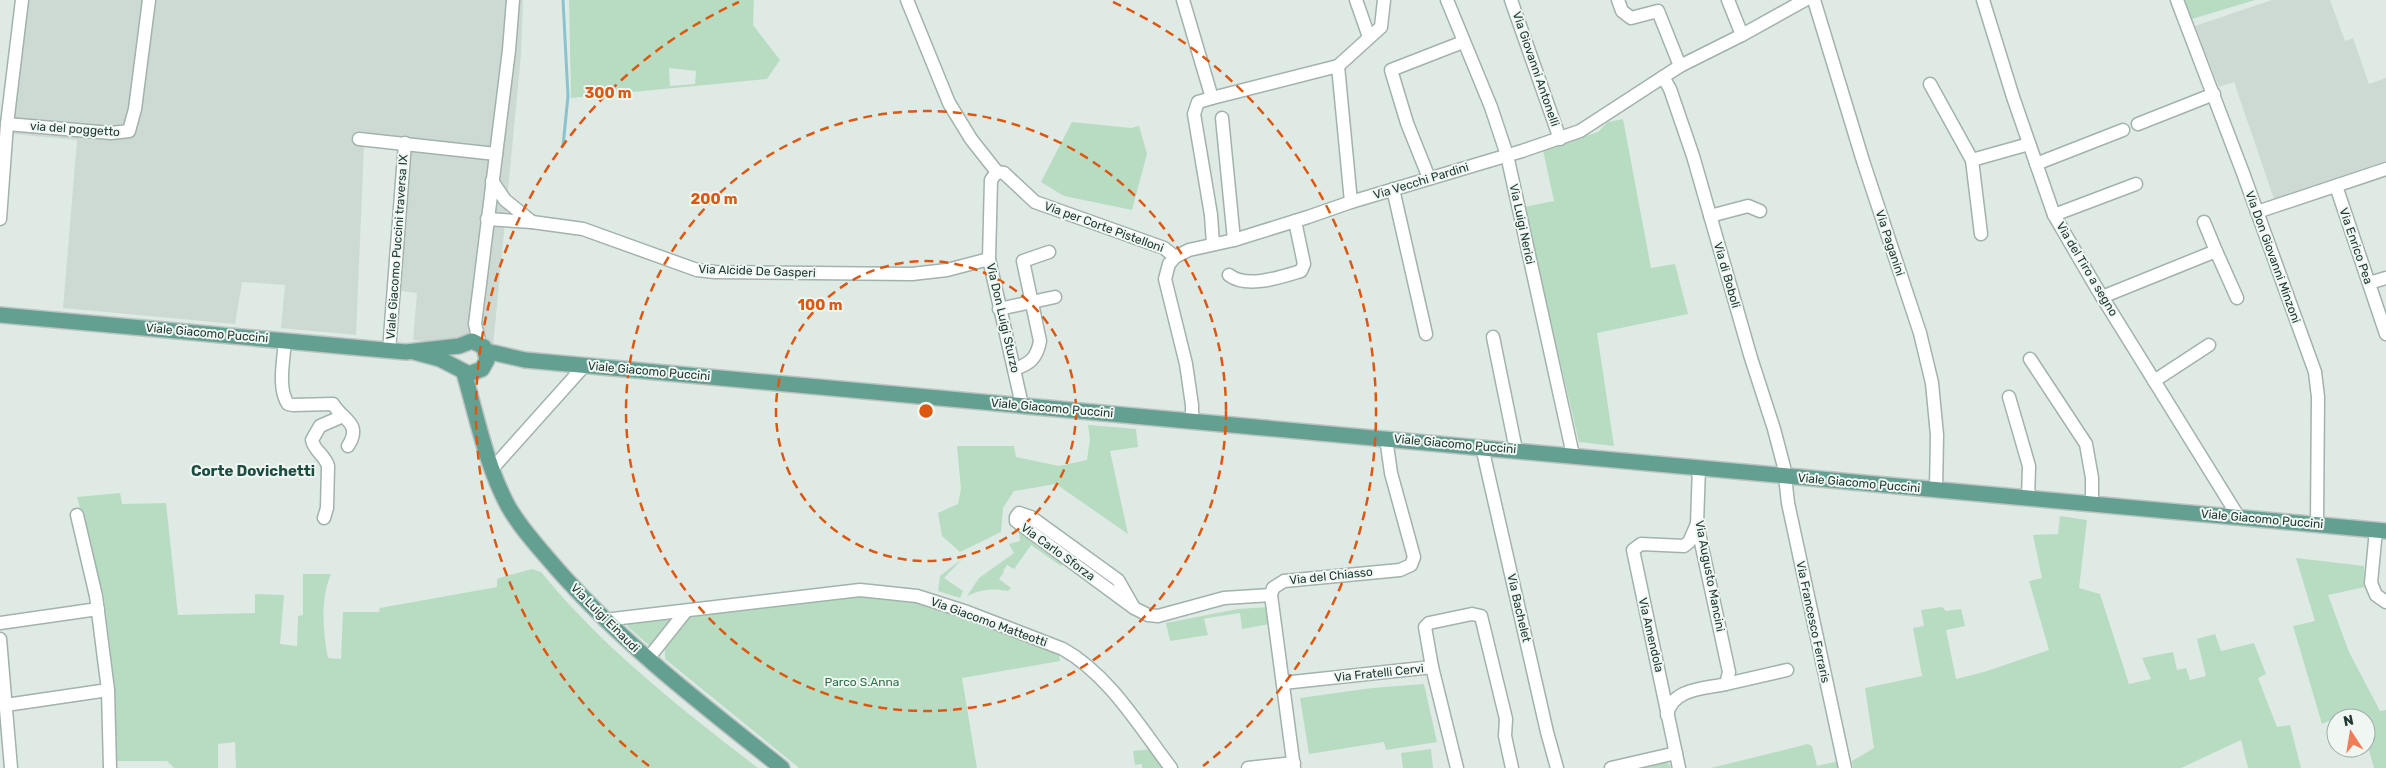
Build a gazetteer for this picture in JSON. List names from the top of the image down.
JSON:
{
  "streets": {
    "main road": ["Viale Giacomo Puccini", "Via Luigi Einaudi"],
    "street": [
      "Via Giovanni Antonelli",
      "via del poggetto",
      "Via Vecchi Pardini",
      "Via Luigi Nerici",
      "Via per Corte Pistelloni",
      "Via Paganini",
      "Via Enrico Pea",
      "Viale Giacomo Puccini traversa IX",
      "Via Don Giovanni Minzoni",
      "Via del Tiro a segno",
      "Via Alcide De Gasperi",
      "Via di Boboli",
      "Via Don Luigi Sturzo",
      "Via Carlo Sforza",
      "Via del Chiasso",
      "Via Augusto Mancini",
      "Via Bachelet",
      "Via Giacomo Matteotti",
      "Via Francesco Ferraris",
      "Via Amendola",
      "Via Fratelli Cervi"
    ]
  },
  "crossings": [
    ["Via Giovanni Antonelli", "Via Vecchi Pardini"],
    ["Via Vecchi Pardini", "Via Luigi Nerici"],
    ["Via Vecchi Pardini", "Via per Corte Pistelloni"],
    ["Via Vecchi Pardini", "Via di Boboli"],
    ["Via Luigi Nerici", "Viale Giacomo Puccini"],
    ["Via per Corte Pistelloni", "Via Don Luigi Sturzo"],
    ["Via Paganini", "Viale Giacomo Puccini"],
    ["Viale Giacomo Puccini traversa IX", "Viale Giacomo Puccini"],
    ["Via Don Giovanni Minzoni", "Viale Giacomo Puccini"],
    ["Via del Tiro a segno", "Viale Giacomo Puccini"],
    ["Via Alcide De Gasperi", "Via Don Luigi Sturzo"],
    ["Via di Boboli", "Viale Giacomo Puccini"],
    ["Via di Boboli", "Via Francesco Ferraris"],
    ["Via Don Luigi Sturzo", "Viale Giacomo Puccini"],
    ["Viale Giacomo Puccini", "Via del Chiasso"],
    ["Viale Giacomo Puccini", "Via Augusto Mancini"],
    ["Viale Giacomo Puccini", "Via Bachelet"],
    ["Viale Giacomo Puccini", "Via Luigi Einaudi"],
    ["Viale Giacomo Puccini", "Via Francesco Ferraris"],
    ["Via Carlo Sforza", "Via del Chiasso"],
    ["Via Augusto Mancini", "Via Amendola"],
    ["Via Luigi Einaudi", "Via Giacomo Matteotti"]
  ],
  "districts": ["Corte Dovichetti"],
  "parks": ["Parco S.Anna"],
  "north": "top",
  "rings": ["300 m", "200 m", "100 m"]
}
